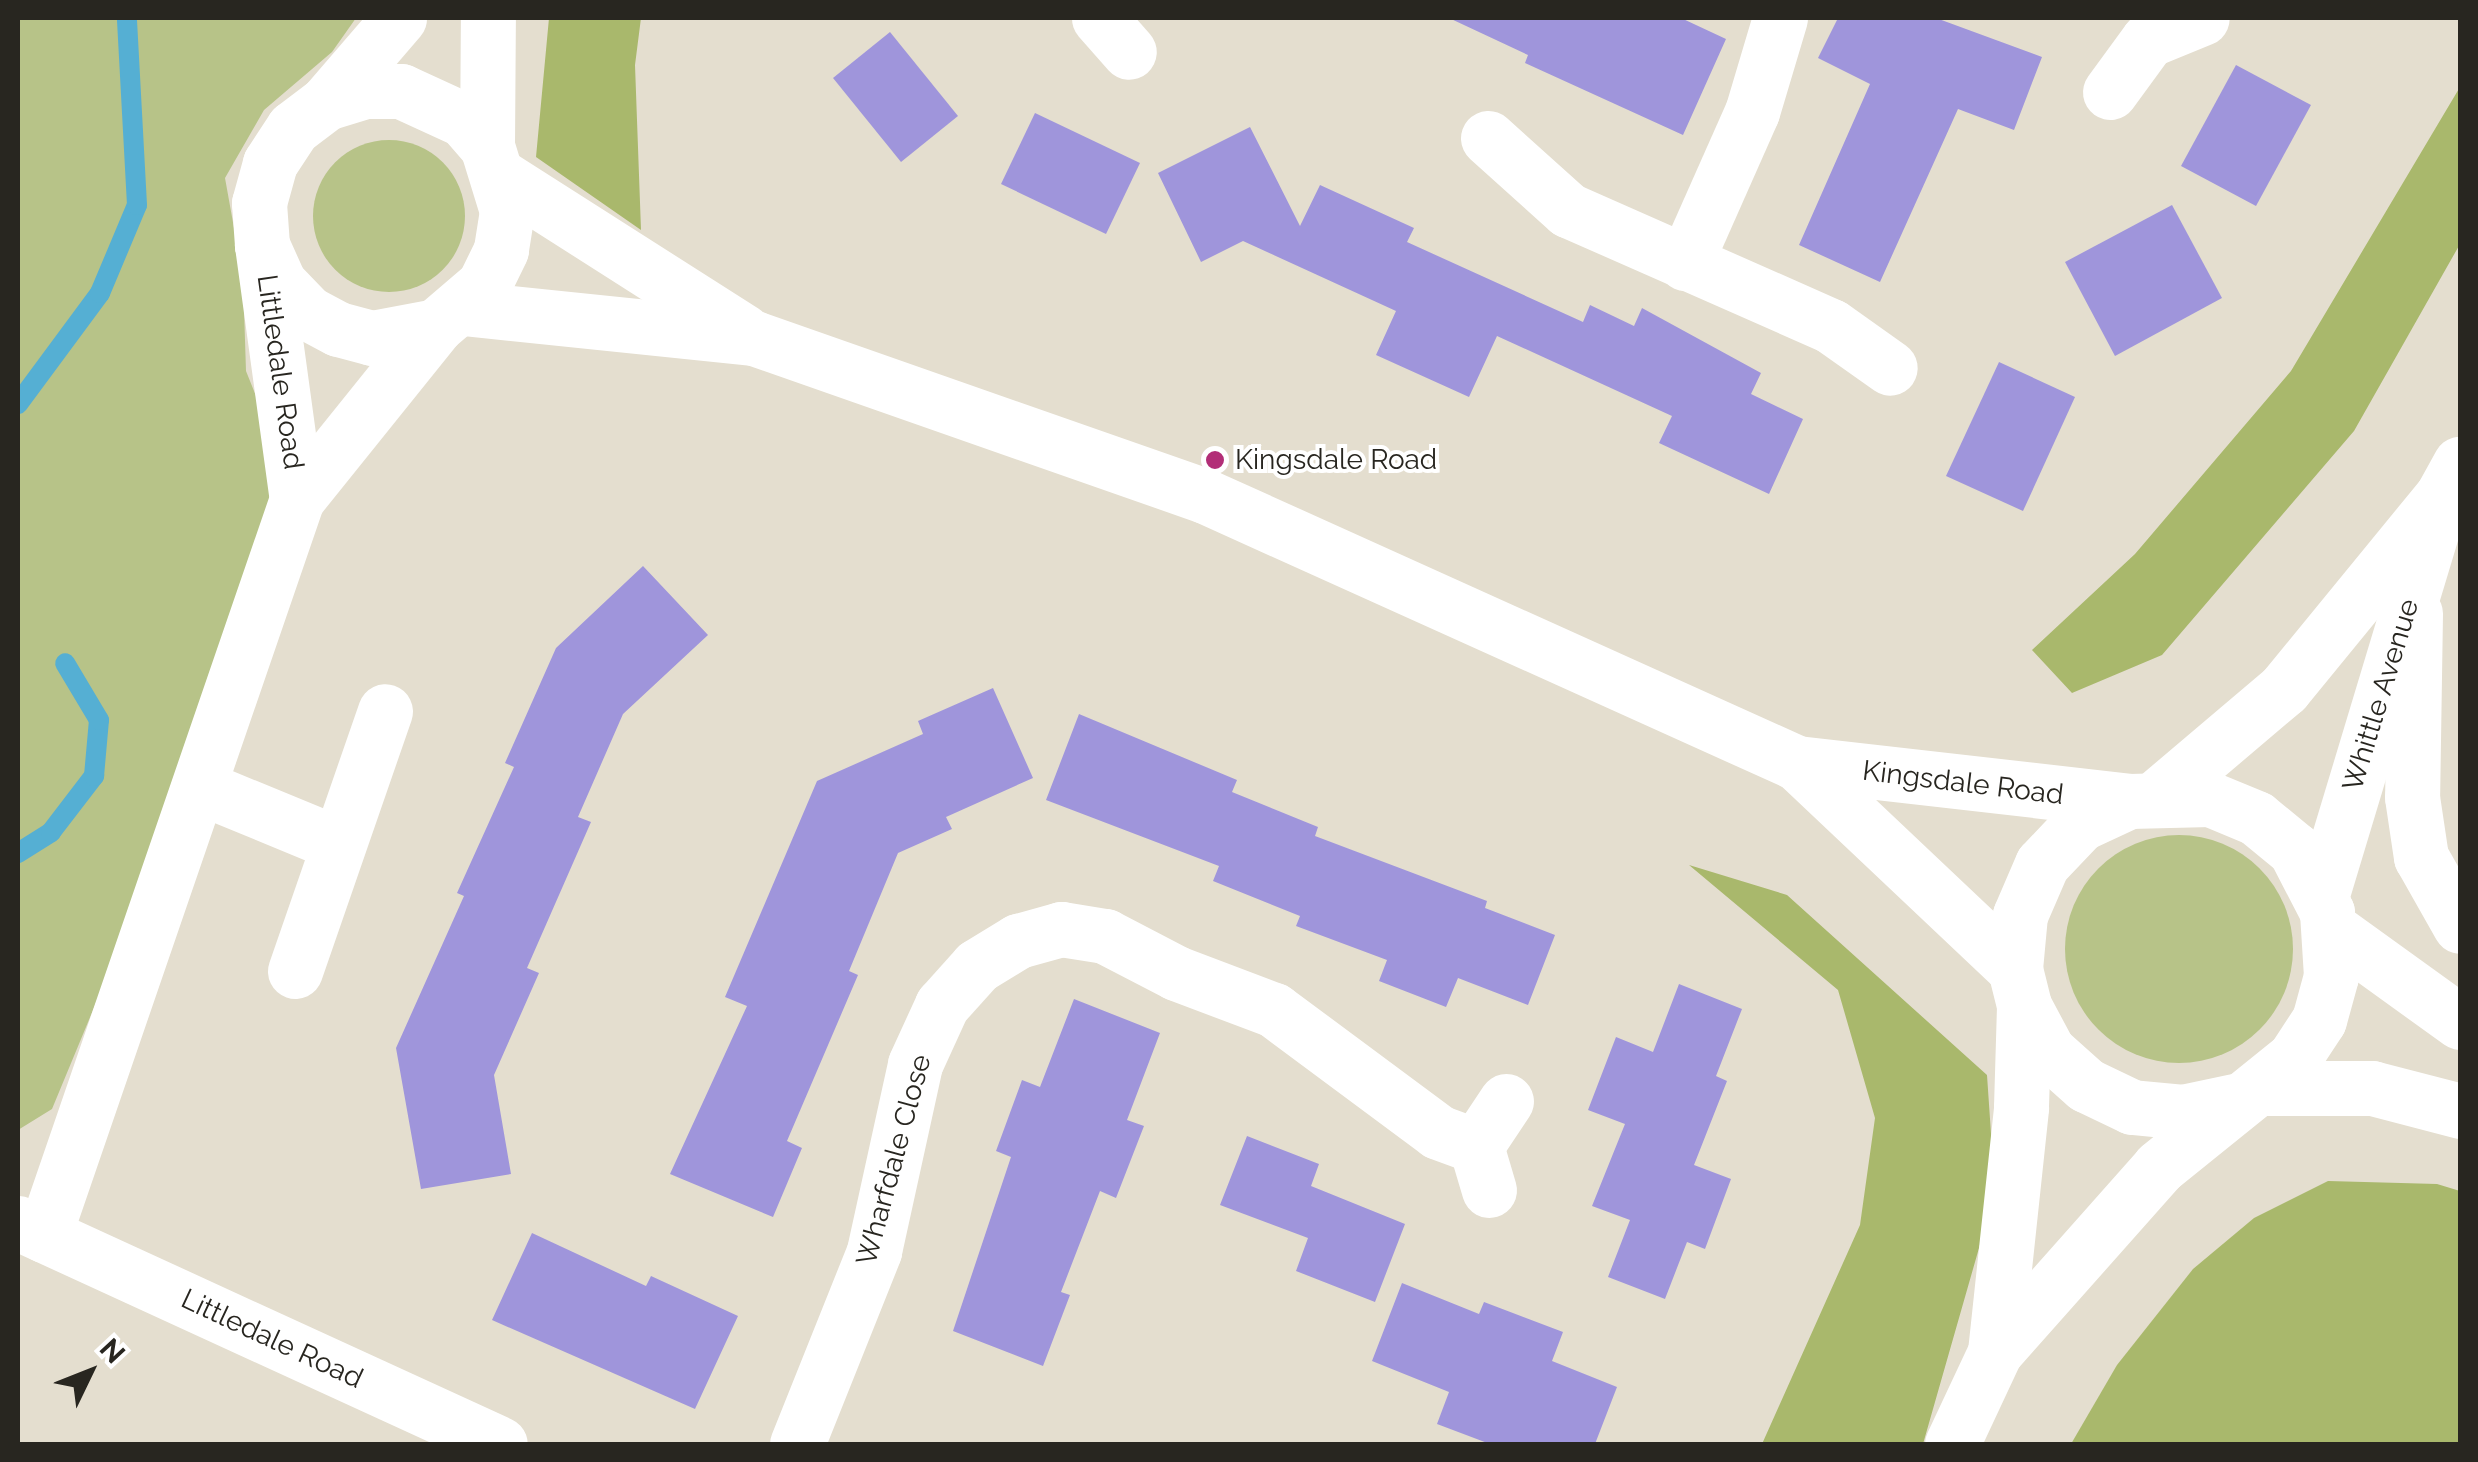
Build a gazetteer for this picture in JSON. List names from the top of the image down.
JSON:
{
  "streets": {
    "street": [
      "Littledale Road",
      "Whittle Avenue",
      "Kingsdale Road",
      "Wharfdale Close"
    ]
  },
  "crossings": [
    ["Littledale Road", "Kingsdale Road"],
    ["Whittle Avenue", "Kingsdale Road"]
  ],
  "places": ["Kingsdale Road"],
  "north": "top right"
}
